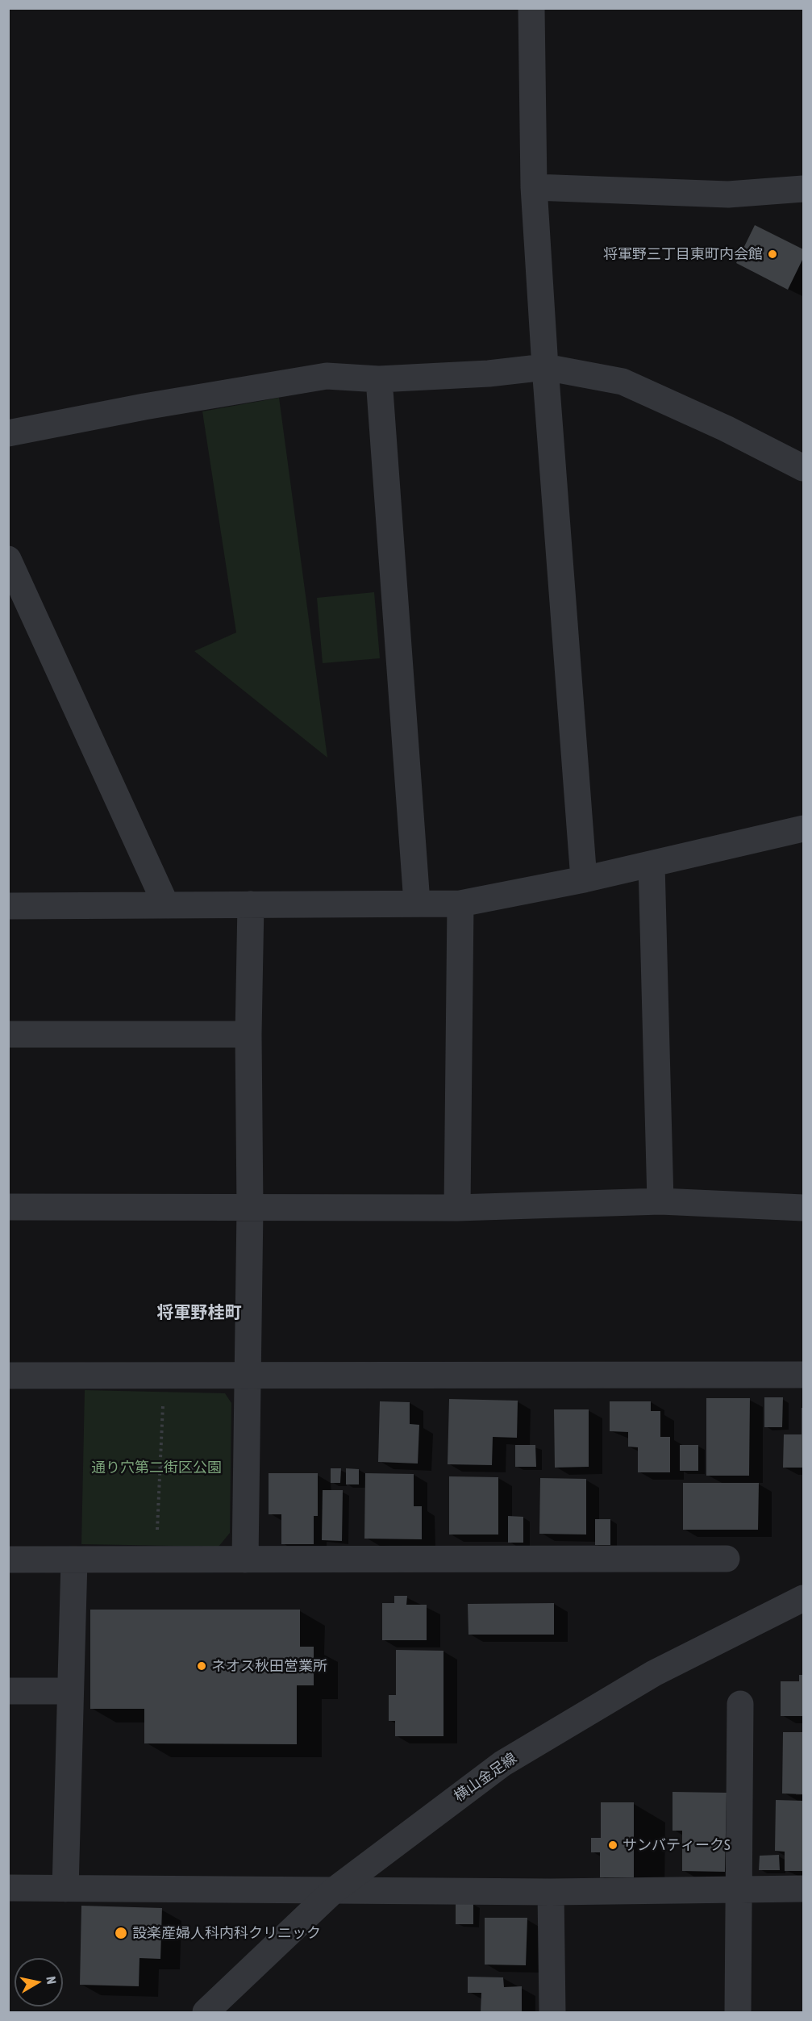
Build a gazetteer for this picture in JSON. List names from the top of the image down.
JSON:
{
  "streets": {
    "street": ["横山金足線"]
  },
  "districts": ["将軍野桂町"],
  "parks": ["通り穴第二街区公園"],
  "places": [
    "将軍野三丁目東町内会館",
    "ネオス秋田営業所",
    "サンバティークS",
    "設楽産婦人科内科クリニック"
  ],
  "north": "right"
}
